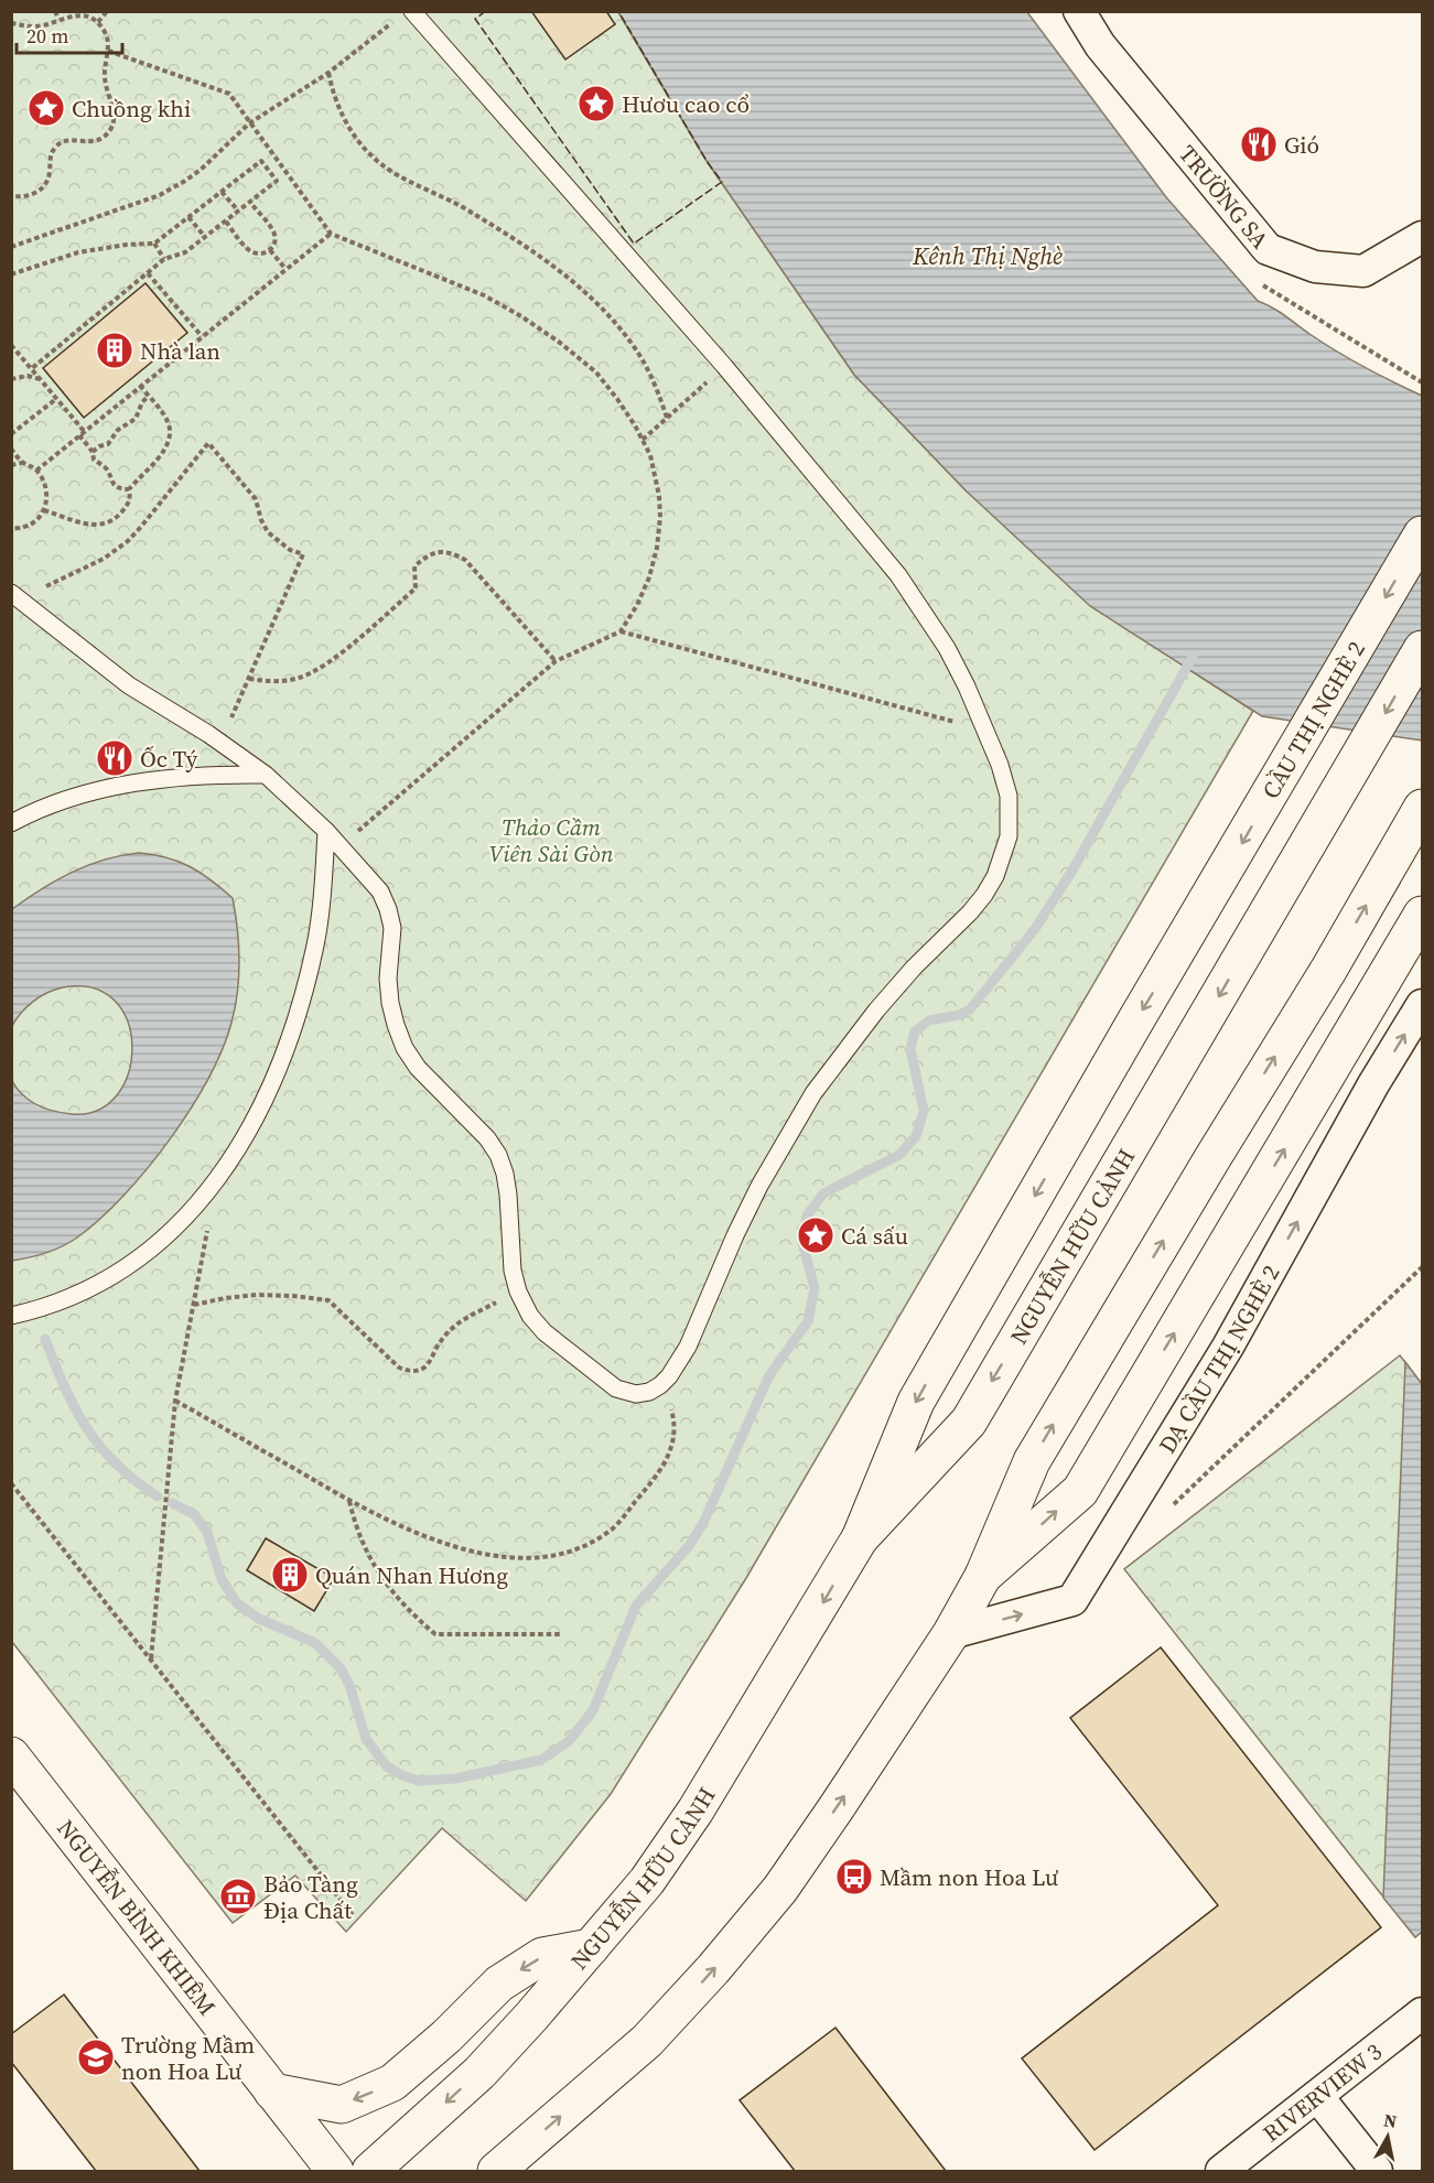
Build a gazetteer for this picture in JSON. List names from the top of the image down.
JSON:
{
  "streets": {
    "main road": ["CẦU THỊ NGHÈ 2", "NGUYỄN HỮU CẢNH", "NGUYỄN BỈNH KHIÊM"],
    "street": ["TRƯỜNG SA", "DẠ CẦU THỊ NGHÈ 2", "RIVERVIEW 3"]
  },
  "crossings": [
    ["CẦU THỊ NGHÈ 2", "NGUYỄN HỮU CẢNH"]
  ],
  "one_way": ["DẠ CẦU THỊ NGHÈ 2"],
  "water": ["Kênh Thị Nghè"],
  "parks": ["Thảo Cầm Viên Sài Gòn"],
  "places": {
    "place": ["Hươu cao cổ", "Chuồng khỉ", "Cá sấu"],
    "restaurant": ["Gió", "Ốc Tý"],
    "building": ["Nhà lan", "Quán Nhan Hương"],
    "bus stop": ["Mầm non Hoa Lư"],
    "museum": ["Bảo Tàng Địa Chất"],
    "school or university": ["Trường Mầm non Hoa Lư"]
  },
  "scale_bar": "20 m",
  "north": "top"
}
